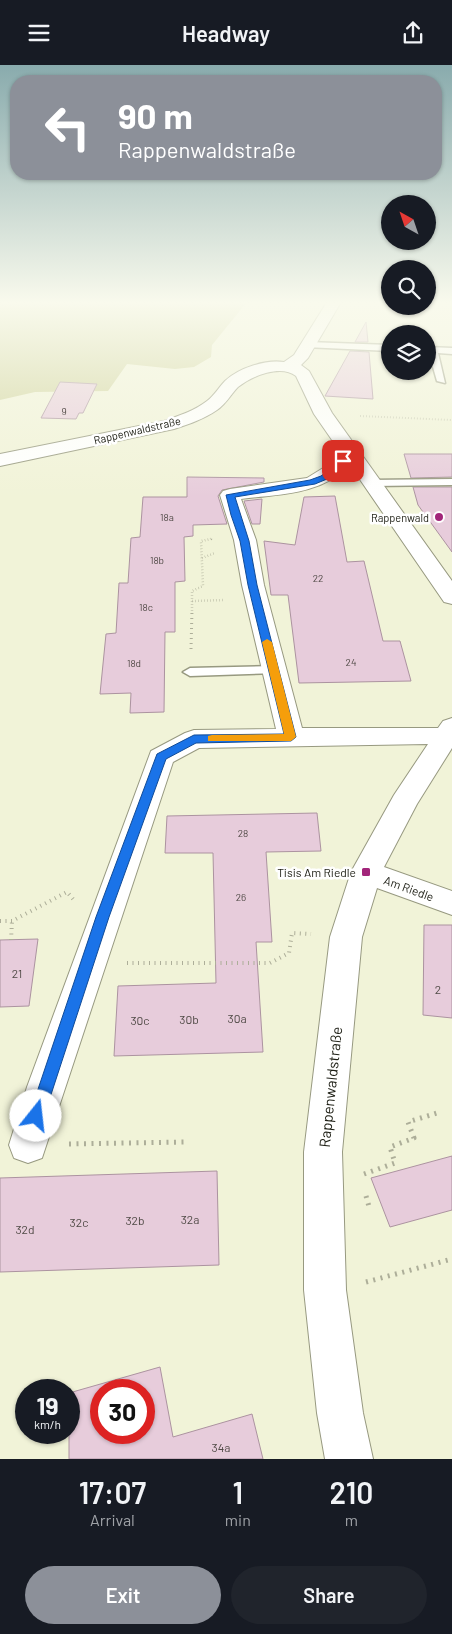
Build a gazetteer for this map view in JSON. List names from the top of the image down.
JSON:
{
  "streets": {
    "street": ["Rappenwaldstraße", "Am Riedle"]
  },
  "crossings": [
    ["Rappenwaldstraße", "Am Riedle"]
  ],
  "places": {
    "other": ["Rappenwald"],
    "transit": ["Tisis Am Riedle"]
  },
  "house_numbers": [
    "9",
    "18a",
    "18b",
    "22",
    "18c",
    "24",
    "18d",
    "28",
    "26",
    "21",
    "2",
    "30a",
    "30b",
    "30c",
    "32a",
    "32b",
    "32c",
    "32d",
    "34a"
  ],
  "north": "top left",
  "page": {
    "header": "Headway",
    "turn": ["90 m", "Rappenwaldstraße"],
    "speed": "19 km/h",
    "limit": "30",
    "eta": [
      "17:07",
      "Arrival",
      "1",
      "min",
      "210",
      "m"
    ],
    "buttons": ["Exit", "Share"]
  }
}
